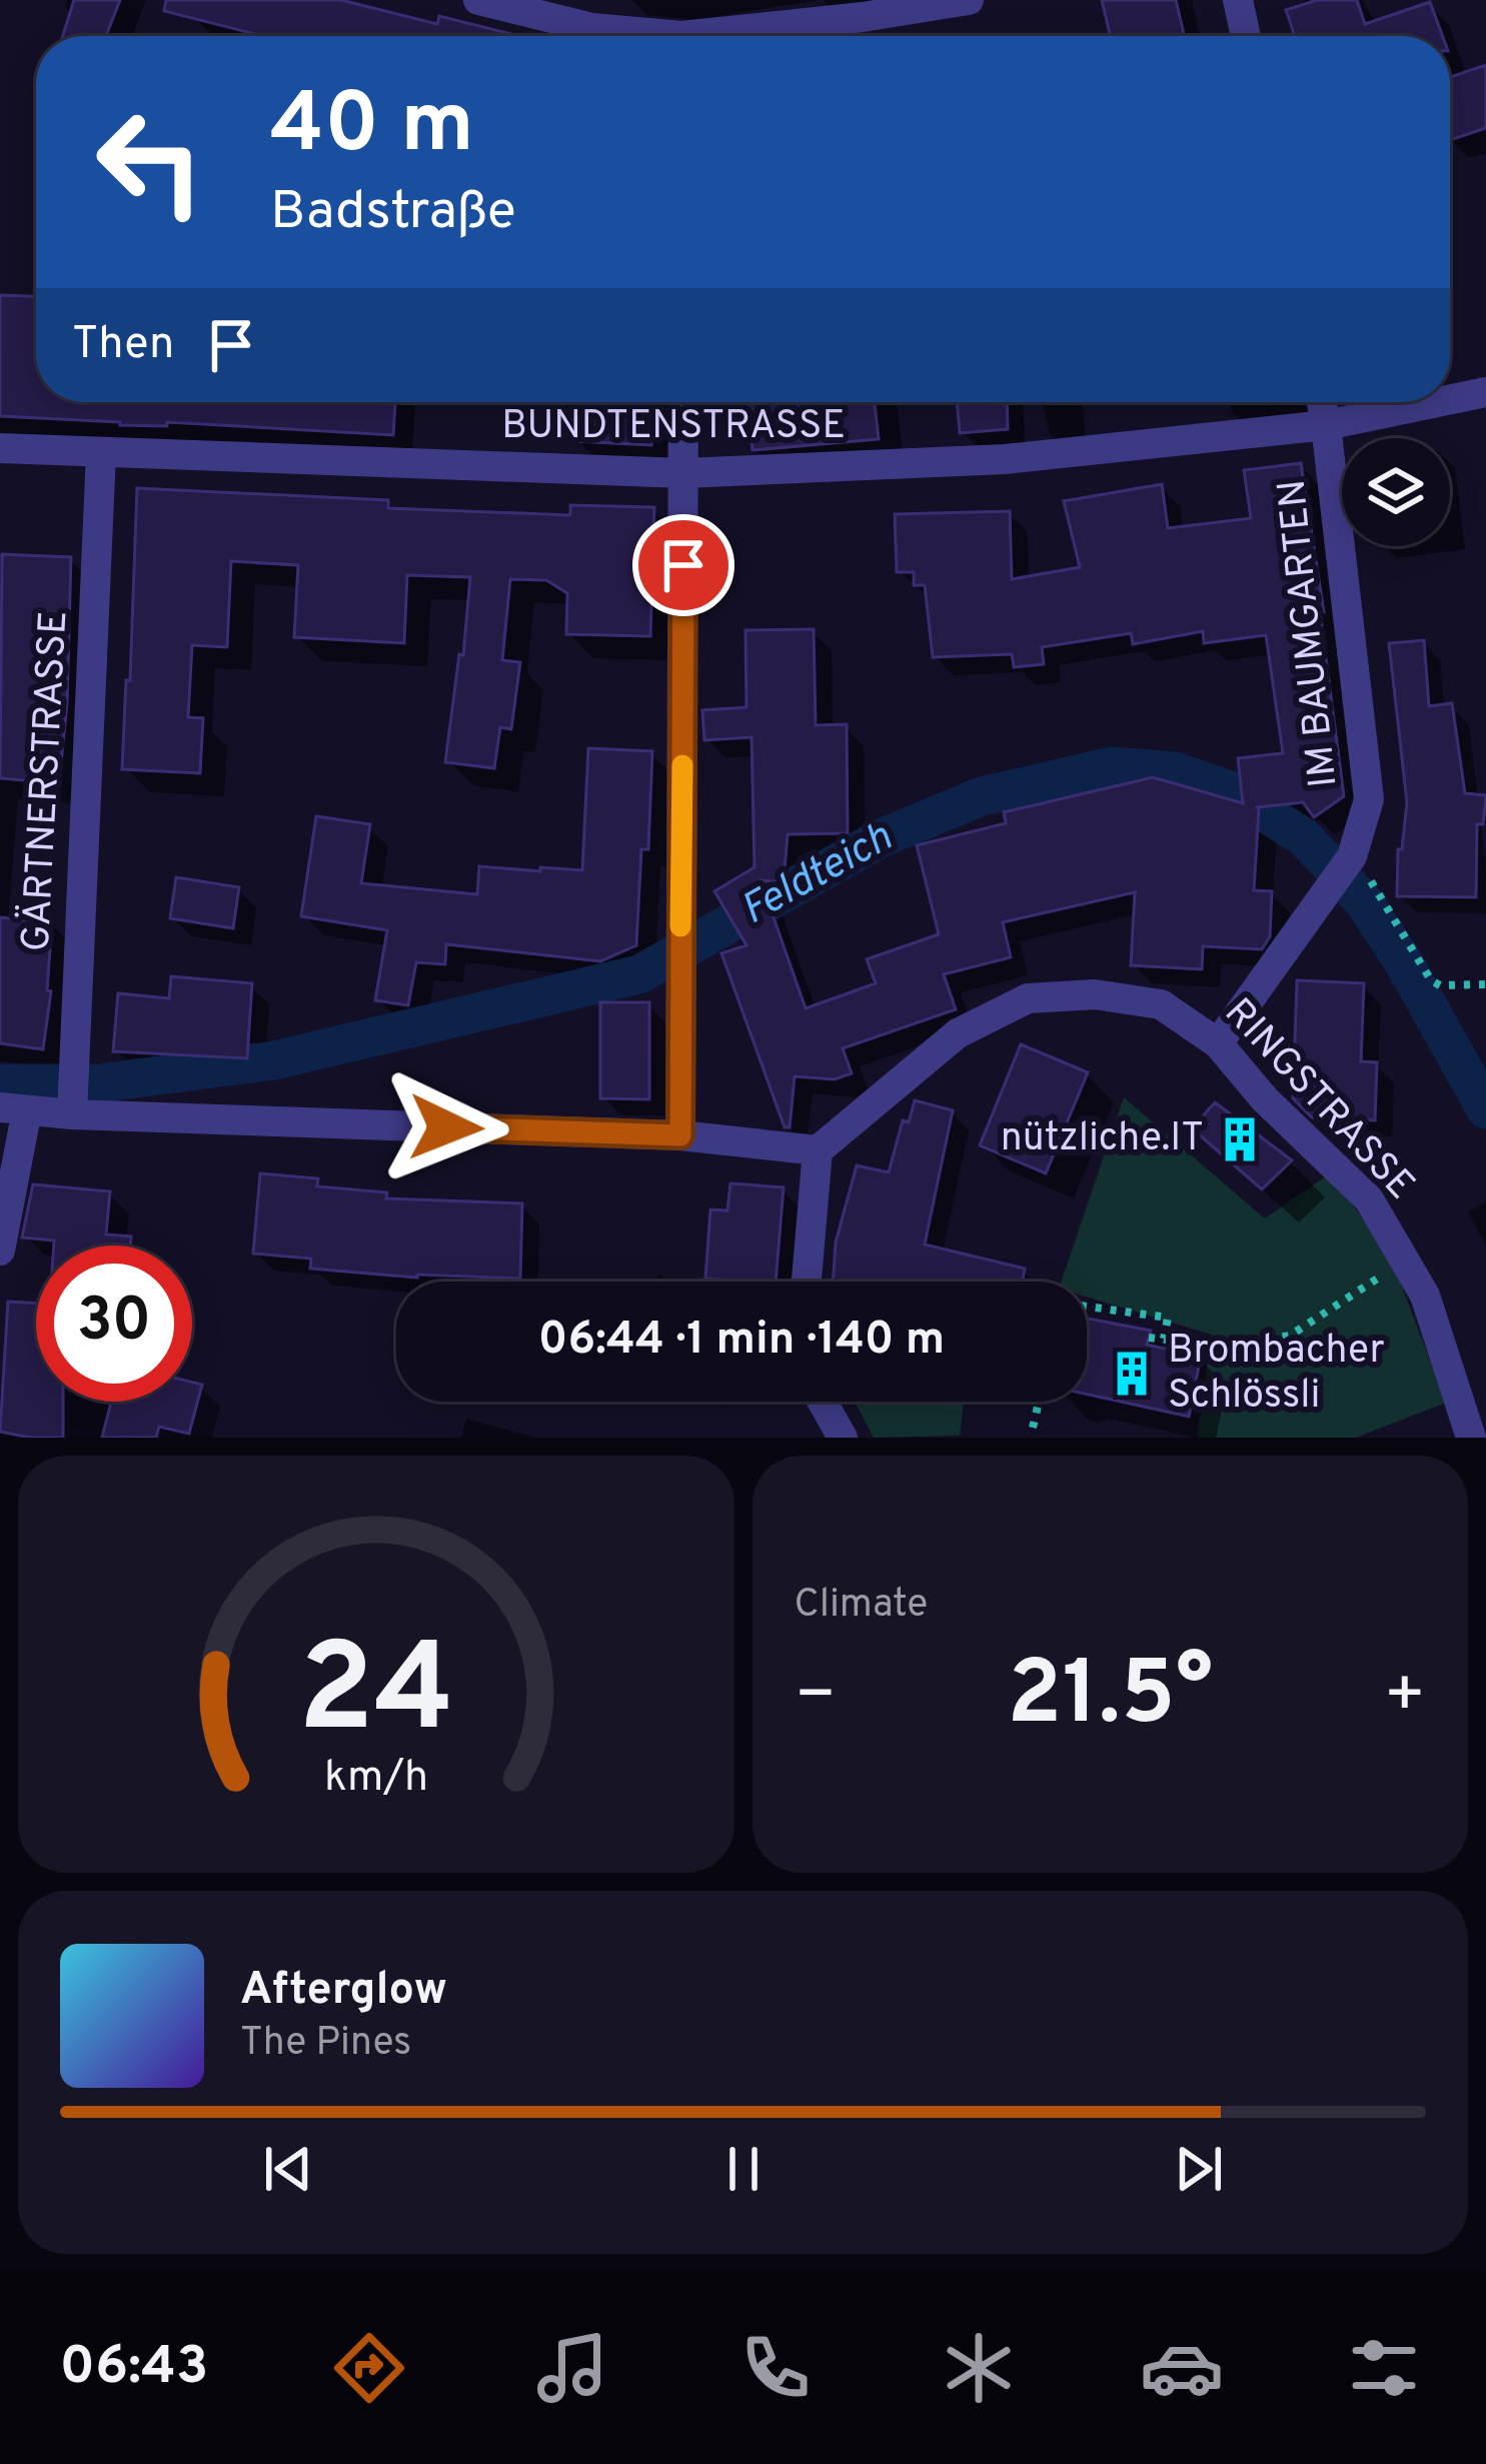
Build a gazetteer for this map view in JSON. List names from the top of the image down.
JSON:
{
  "streets": {
    "street": [
      "BÜNDTENSTRASSE",
      "IM BAUMGARTEN",
      "GÄRTNERSTRASSE",
      "RINGSTRASSE"
    ]
  },
  "crossings": [
    ["BÜNDTENSTRASSE", "IM BAUMGARTEN"],
    ["BÜNDTENSTRASSE", "GÄRTNERSTRASSE"],
    ["IM BAUMGARTEN", "RINGSTRASSE"]
  ],
  "water": ["Feldteich"],
  "places": {
    "building": ["nützliche.IT", "Brombacher Schlössli"]
  },
  "page": {
    "turn": ["40 m", "Badstraße"],
    "then": "Then",
    "limit": "30",
    "trip": "06:44 · 1 min · 140 m",
    "tile": "Climate",
    "heat": ["−", "21.5°", "+"],
    "song": ["Afterglow", "The Pines"],
    "tabs": "06:43",
    "gauge": ["24", "km/h"]
  }
}
